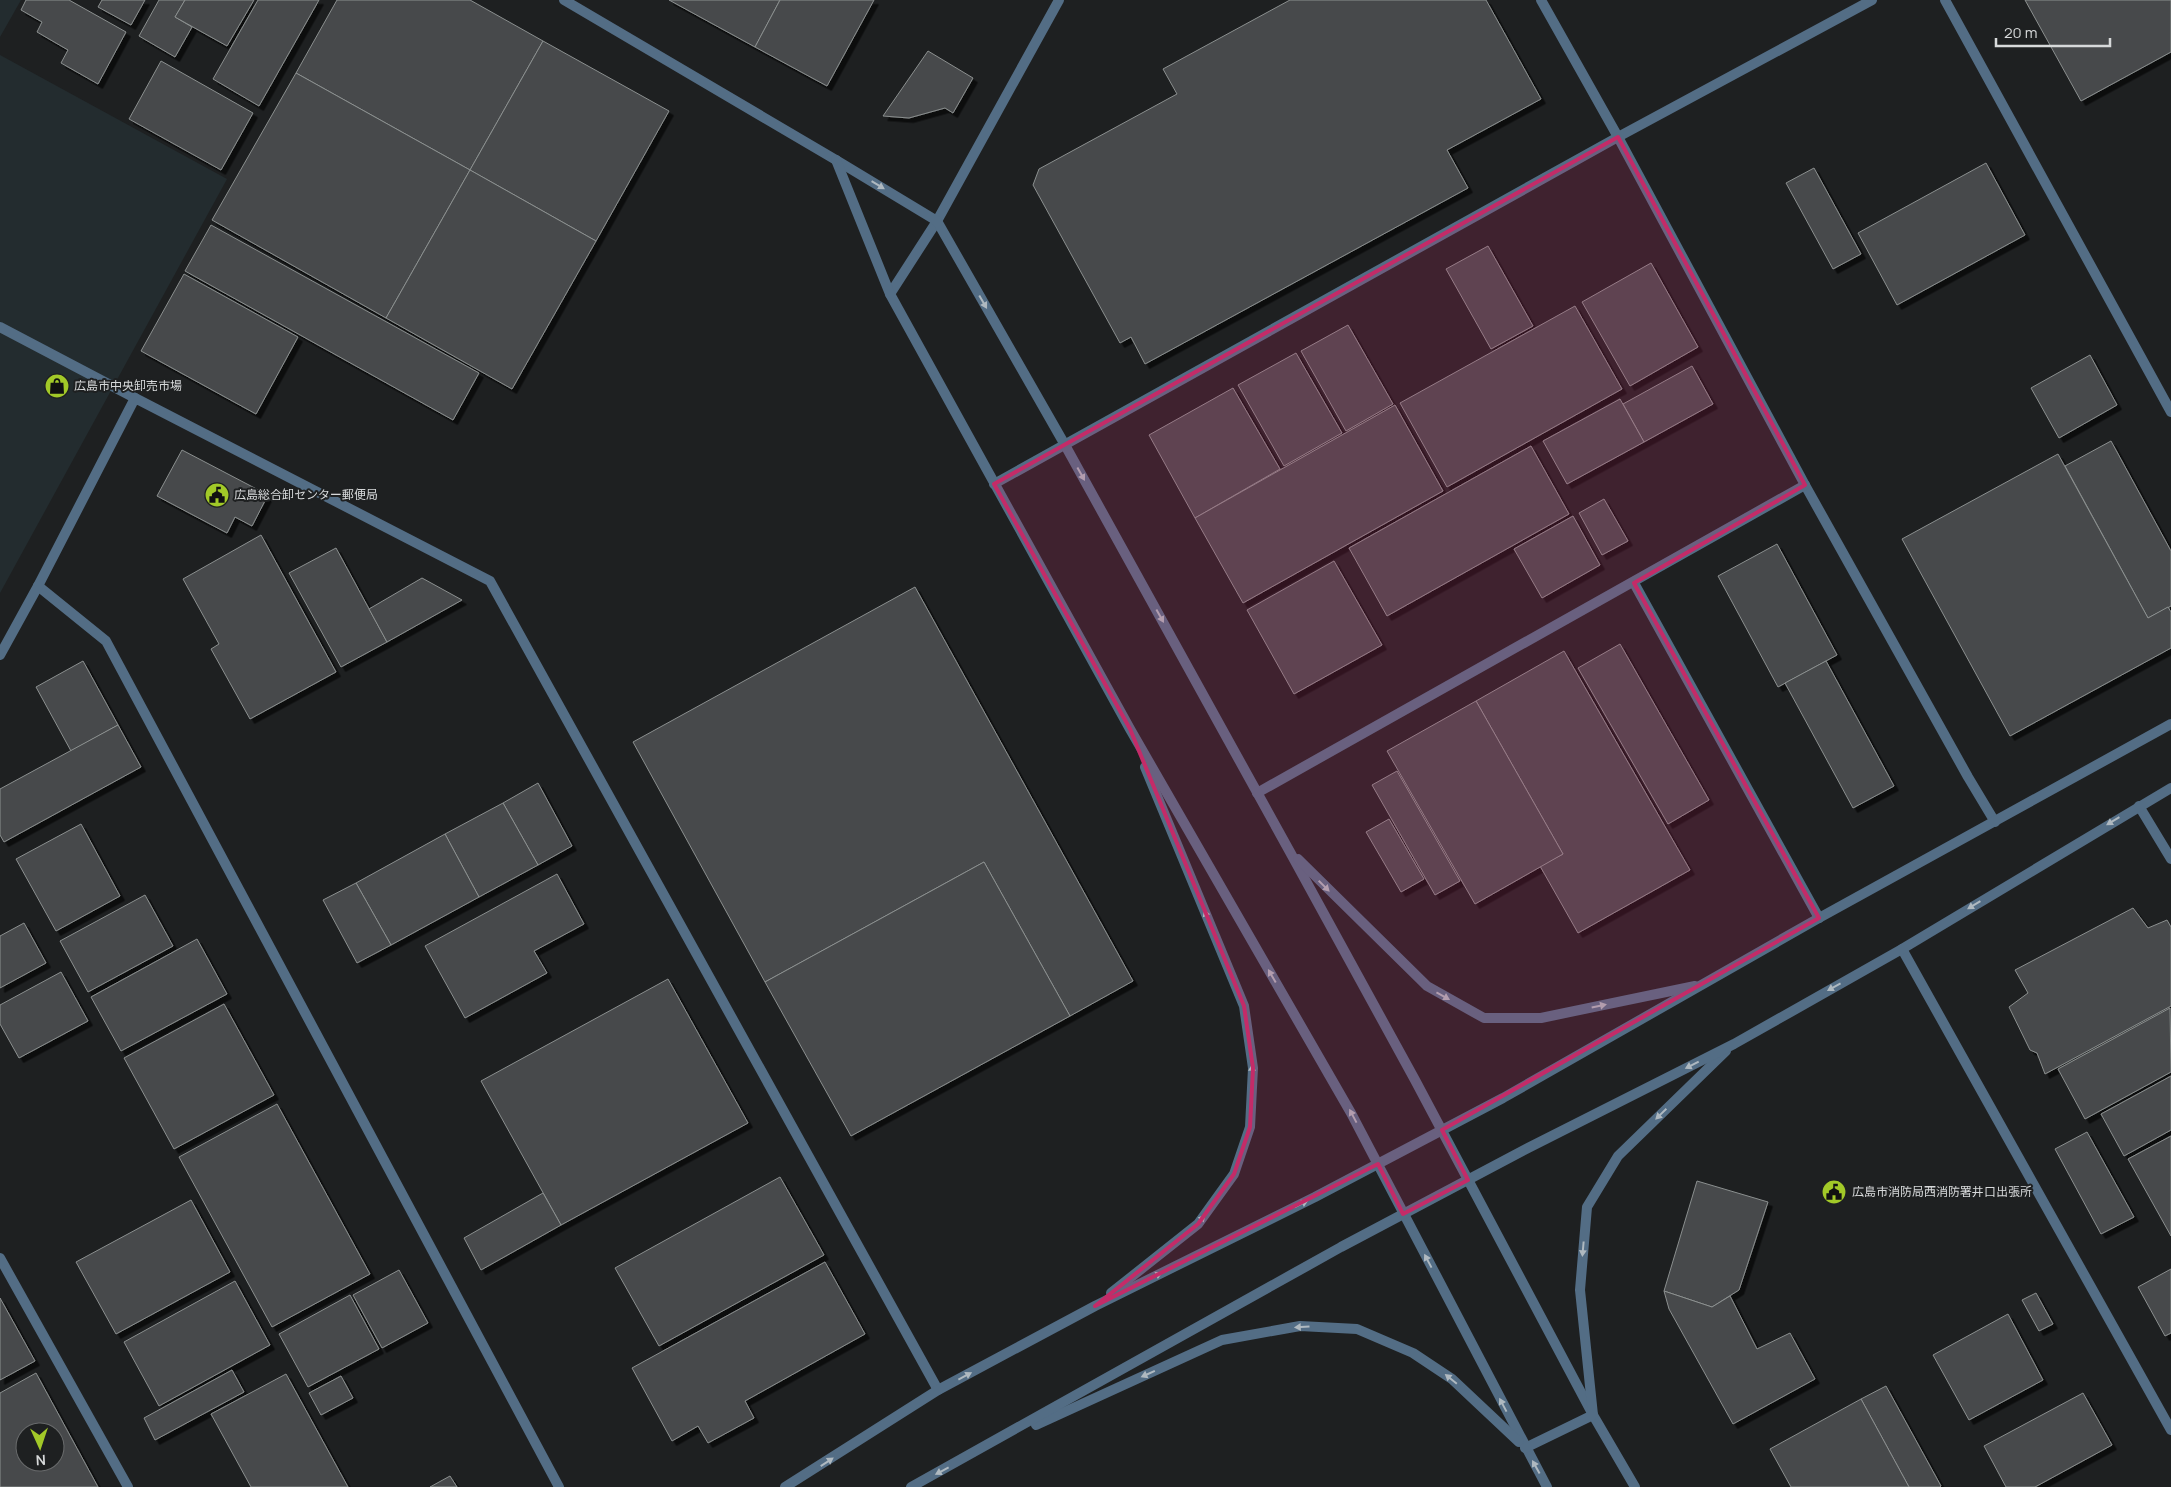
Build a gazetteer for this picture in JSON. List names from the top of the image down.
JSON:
{
  "places": {
    "shop": ["広島市中央卸売市場"],
    "public building": ["広島総合卸センター郵便局", "広島市消防局西消防署井口出張所"]
  },
  "scale_bar": "20 m",
  "north": "bottom"
}
